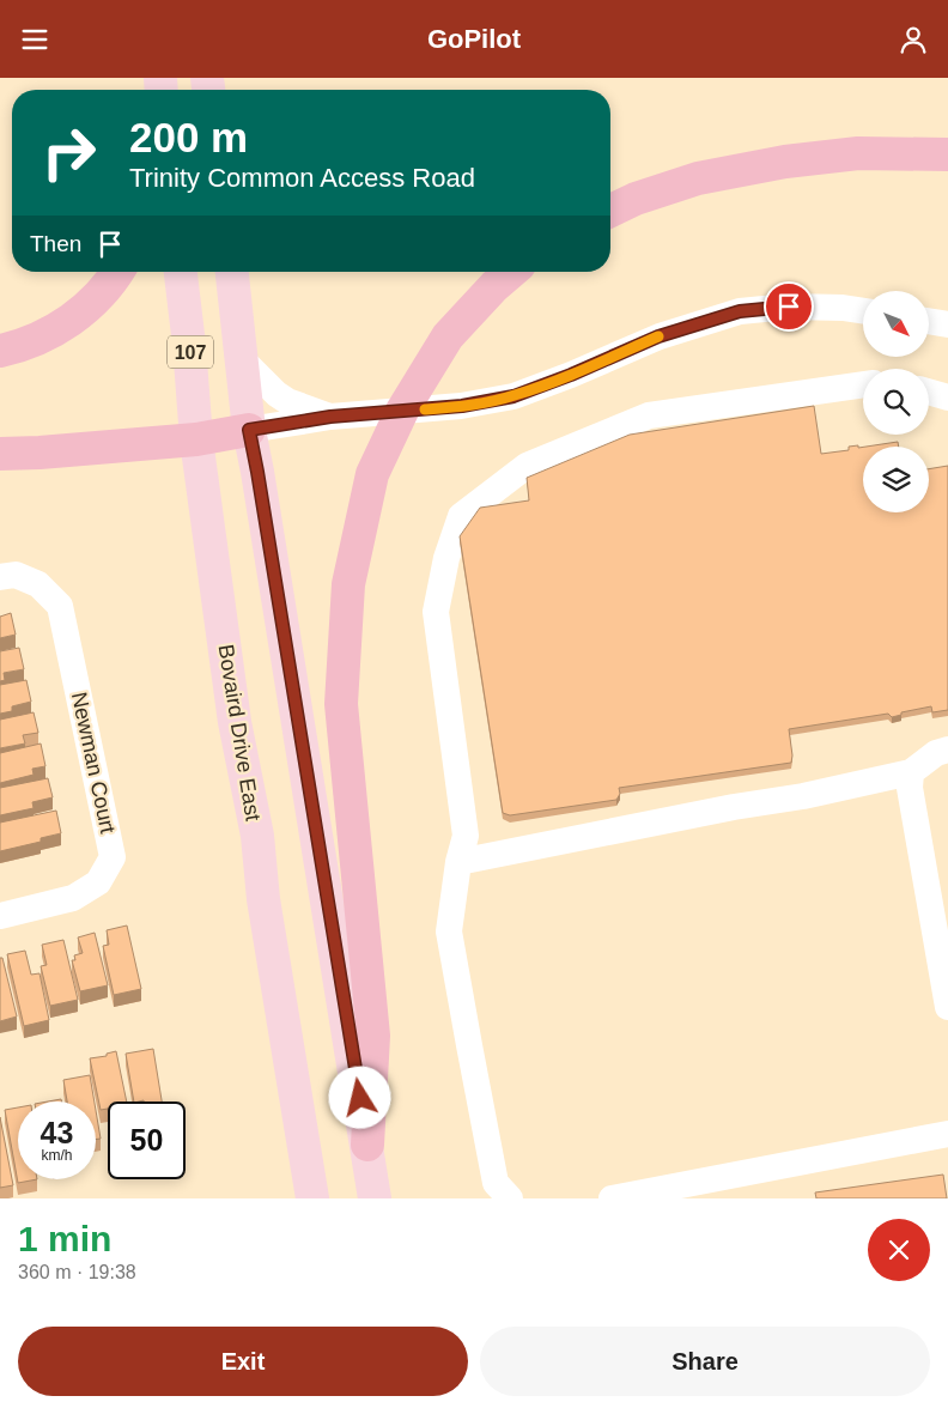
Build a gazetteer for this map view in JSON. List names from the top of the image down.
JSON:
{
  "streets": {
    "main road": ["107", "Bovaird Drive East"],
    "street": ["Newman Court"]
  },
  "north": "bottom right",
  "page": {
    "header": "GoPilot",
    "turn": ["200 m", "Trinity Common Access Road"],
    "then": "Then",
    "speed": "43 km/h",
    "limit": "50",
    "heading": ["1 min", "360 m · 19:38"],
    "buttons": ["Exit", "Share"]
  }
}
